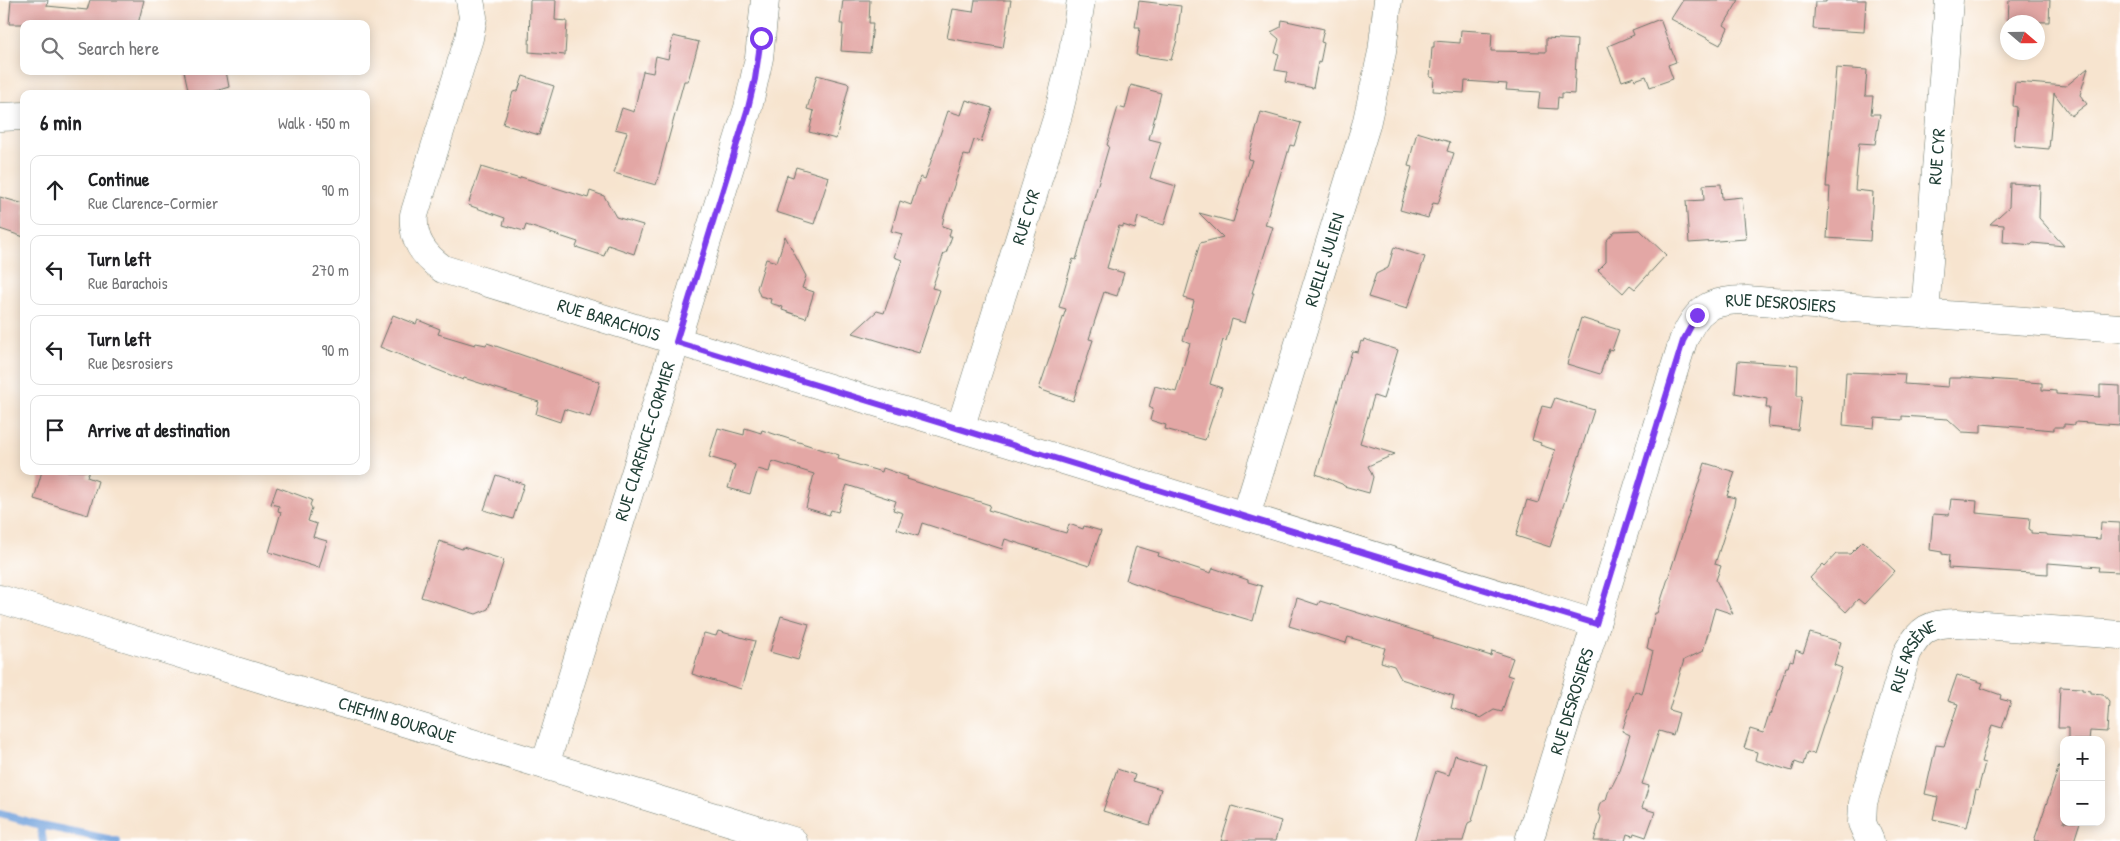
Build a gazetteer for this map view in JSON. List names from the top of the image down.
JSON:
{
  "streets": {
    "street": [
      "RUE CYR",
      "RUELLE JULIEN",
      "RUE DESROSIERS",
      "RUE BARACHOIS",
      "RUE CLARENCE-CORMIER",
      "RUE ARSÈNE",
      "CHEMIN BOURQUE"
    ]
  },
  "crossings": [
    ["RUE CYR", "RUE DESROSIERS"],
    ["RUE CYR", "RUE BARACHOIS"],
    ["RUELLE JULIEN", "RUE BARACHOIS"],
    ["RUE DESROSIERS", "RUE BARACHOIS"],
    ["RUE BARACHOIS", "RUE CLARENCE-CORMIER"],
    ["RUE CLARENCE-CORMIER", "CHEMIN BOURQUE"]
  ],
  "north": "right",
  "page": {
    "search": "Search here",
    "heading": ["6 min", "Walk · 450 m"],
    "list": [
      ["Continue", "Rue Clarence-Cormier", "90 m"],
      ["Turn left", "Rue Barachois", "270 m"],
      ["Turn left", "Rue Desrosiers", "90 m"],
      "Arrive at destination"
    ],
    "map_buttons": ["+", "−"]
  }
}
